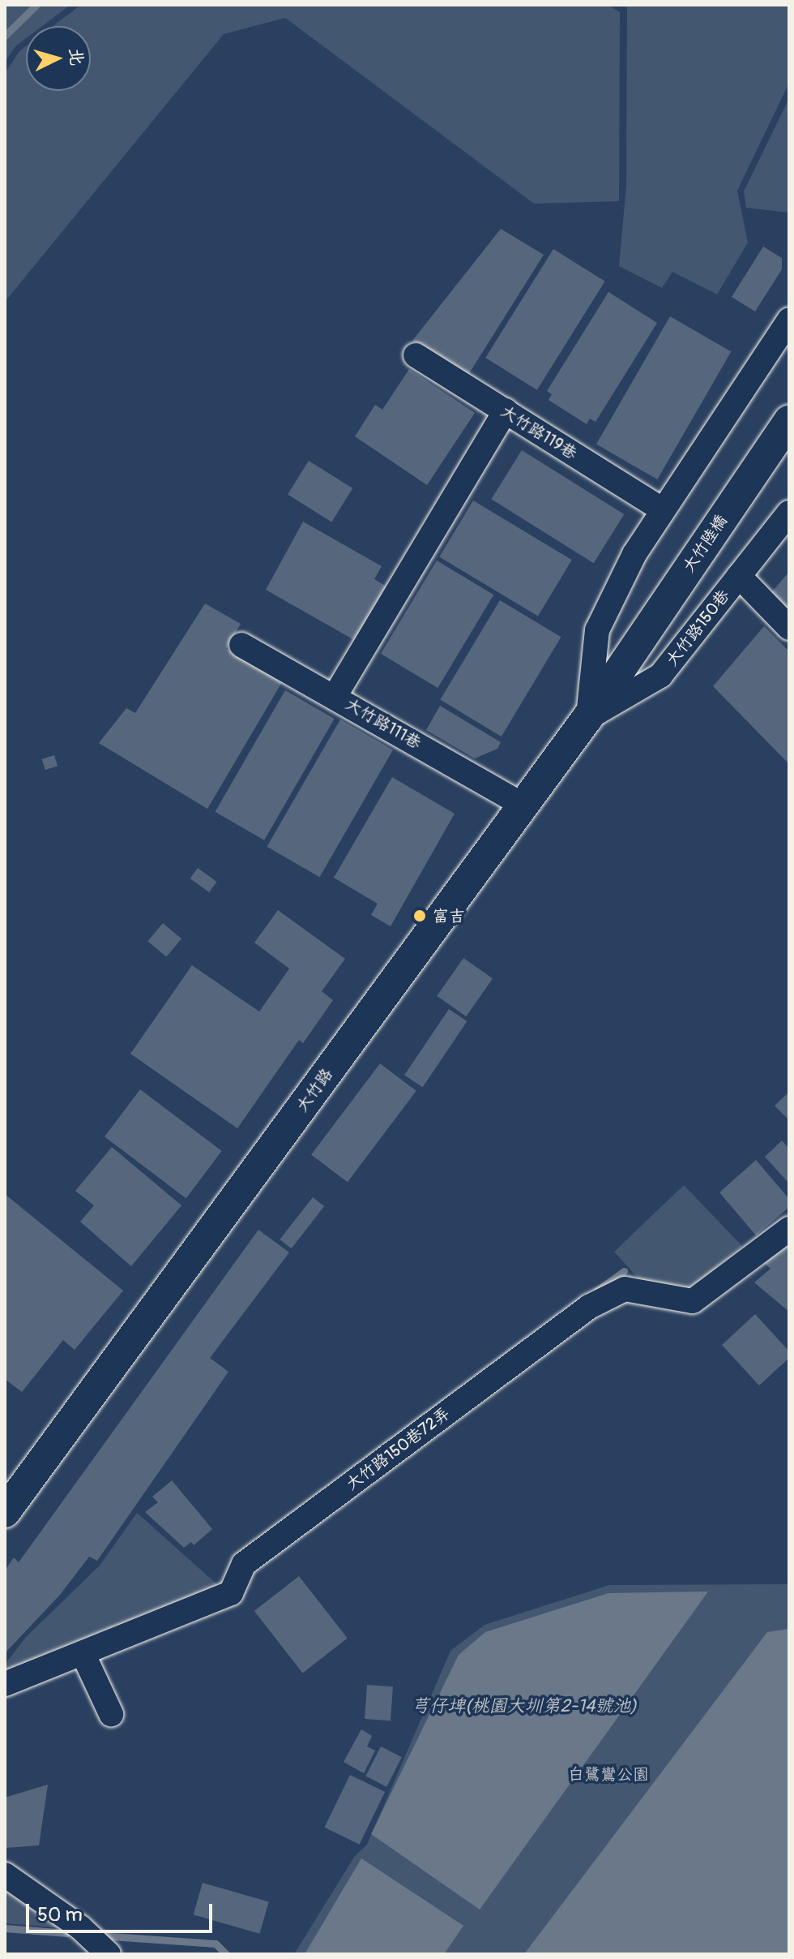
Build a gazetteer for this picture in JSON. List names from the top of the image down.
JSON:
{
  "streets": {
    "main road": ["大竹陸橋", "大竹路"],
    "street": [
      "大竹路119巷",
      "大竹路150巷",
      "大竹路111巷",
      "大竹路150巷72弄"
    ]
  },
  "crossings": [
    ["大竹陸橋", "大竹路"],
    ["大竹路150巷", "大竹路"],
    ["大竹路111巷", "大竹路"]
  ],
  "water": ["芎仔埤(桃園大圳第2-14號池)"],
  "parks": ["白鷺鸞公園"],
  "places": ["富吉"],
  "scale_bar": "50 m",
  "north": "right"
}
